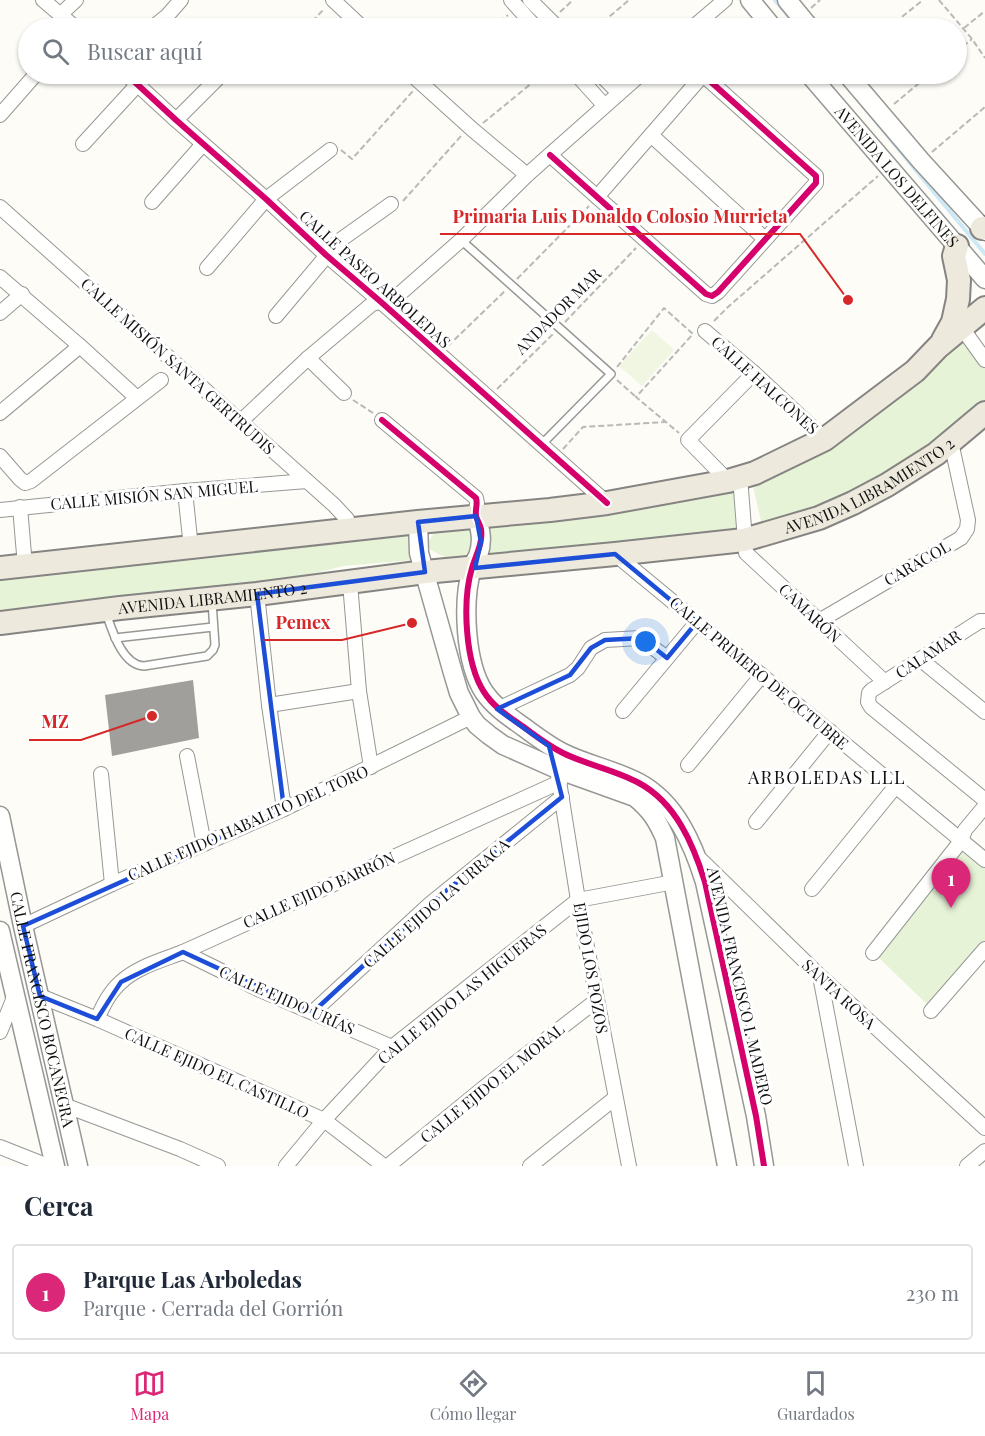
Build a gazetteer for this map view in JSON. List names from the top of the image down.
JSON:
{
  "streets": {
    "main road": ["AVENIDA LIBRAMIENTO 2"],
    "street": [
      "AVENIDA LOS DELFINES",
      "CALLE PASEO ARBOLEDAS",
      "CALLE MISIÓN SANTA GERTRUDIS",
      "CALLE HALCONES",
      "CALLE MISIÓN SAN MIGUEL",
      "CARACOL",
      "CAMARÓN",
      "CALAMAR",
      "CALLE PRIMERO DE OCTUBRE",
      "CALLE EJIDO HABALITO DEL TORO",
      "CALLE EJIDO BARRÓN",
      "CALLE EJIDO LA URRACA",
      "EJIDO LOS POZOS",
      "AVENIDA FRANCISCO I. MADERO",
      "CALLE EJIDO LAS HIGUERAS",
      "SANTA ROSA",
      "CALLE EJIDO URÍAS",
      "CALLE FRANCISCO BOCANEGRA",
      "CALLE EJIDO EL CASTILLO",
      "CALLE EJIDO EL MORAL"
    ],
    "path": ["ANDADOR MAR"]
  },
  "crossings": [
    ["CALLE PASEO ARBOLEDAS", "ANDADOR MAR"],
    ["CALLE MISIÓN SANTA GERTRUDIS", "CALLE MISIÓN SAN MIGUEL"],
    ["AVENIDA LIBRAMIENTO 2", "CARACOL"],
    ["AVENIDA LIBRAMIENTO 2", "CAMARÓN"],
    ["AVENIDA LIBRAMIENTO 2", "CALLE PRIMERO DE OCTUBRE"],
    ["AVENIDA LIBRAMIENTO 2", "AVENIDA FRANCISCO I. MADERO"],
    ["CARACOL", "CAMARÓN"],
    ["CAMARÓN", "CALAMAR"],
    ["CALLE EJIDO HABALITO DEL TORO", "CALLE FRANCISCO BOCANEGRA"],
    ["CALLE EJIDO BARRÓN", "EJIDO LOS POZOS"],
    ["CALLE EJIDO BARRÓN", "CALLE EJIDO URÍAS"],
    ["CALLE EJIDO BARRÓN", "CALLE EJIDO EL CASTILLO"],
    ["CALLE EJIDO LA URRACA", "EJIDO LOS POZOS"],
    ["CALLE EJIDO LA URRACA", "CALLE EJIDO URÍAS"],
    ["EJIDO LOS POZOS", "AVENIDA FRANCISCO I. MADERO"],
    ["EJIDO LOS POZOS", "CALLE EJIDO LAS HIGUERAS"],
    ["EJIDO LOS POZOS", "CALLE EJIDO EL MORAL"],
    ["AVENIDA FRANCISCO I. MADERO", "SANTA ROSA"],
    ["CALLE EJIDO LAS HIGUERAS", "CALLE EJIDO URÍAS"],
    ["CALLE EJIDO LAS HIGUERAS", "CALLE EJIDO EL CASTILLO"],
    ["CALLE FRANCISCO BOCANEGRA", "CALLE EJIDO EL CASTILLO"],
    ["CALLE EJIDO EL CASTILLO", "CALLE EJIDO EL MORAL"]
  ],
  "districts": ["ARBOLEDAS LLL"],
  "places": ["Primaria Luis Donaldo Colosio Murrieta", "Pemex", "MZ"],
  "page": {
    "search": "Buscar aquí",
    "pins": "1",
    "heading": "Cerca",
    "list": [
      {
        "mark": "1",
        "name": "Parque Las Arboledas",
        "note": "Parque · Cerrada del Gorrión",
        "value": "230 m"
      }
    ],
    "nav": ["Mapa", "Cómo llegar", "Guardados"]
  }
}
